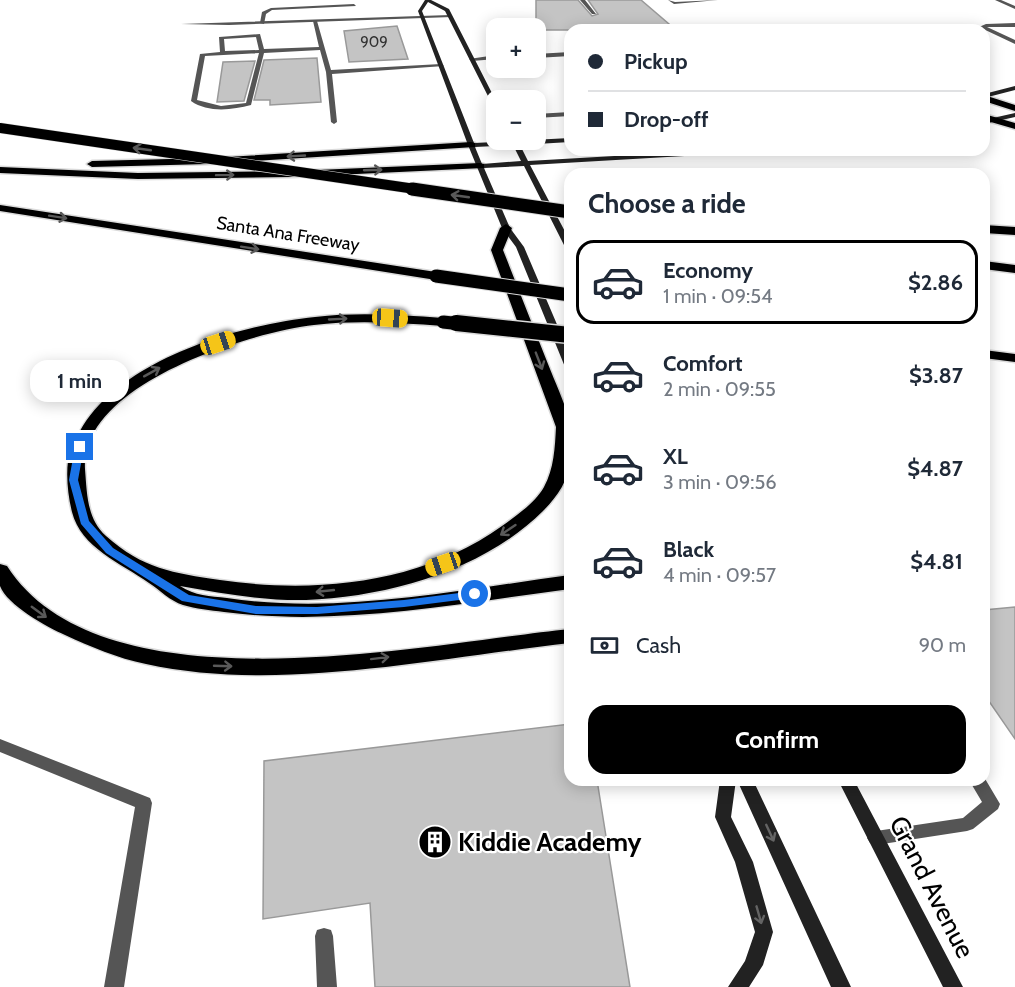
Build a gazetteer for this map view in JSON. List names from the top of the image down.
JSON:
{
  "streets": {
    "highway": ["Santa Ana Freeway"],
    "main road": ["Grand Avenue"]
  },
  "places": {
    "building": ["Kiddie Academy"]
  },
  "house_numbers": ["909"],
  "page": {
    "map_buttons": ["+", "−"],
    "banner": ["Pickup", "Drop-off"],
    "heading": "Choose a ride",
    "list": [
      {
        "name": "Economy",
        "note": "1 min · 09:54",
        "value": "$2.86"
      },
      {
        "name": "Comfort",
        "note": "2 min · 09:55",
        "value": "$3.87"
      },
      {
        "name": "XL",
        "note": "3 min · 09:56",
        "value": "$4.87"
      },
      {
        "name": "Black",
        "note": "4 min · 09:57",
        "value": "$4.81"
      }
    ],
    "bubble": "1 min",
    "pay": ["Cash", "90 m"],
    "buttons": "Confirm"
  }
}
